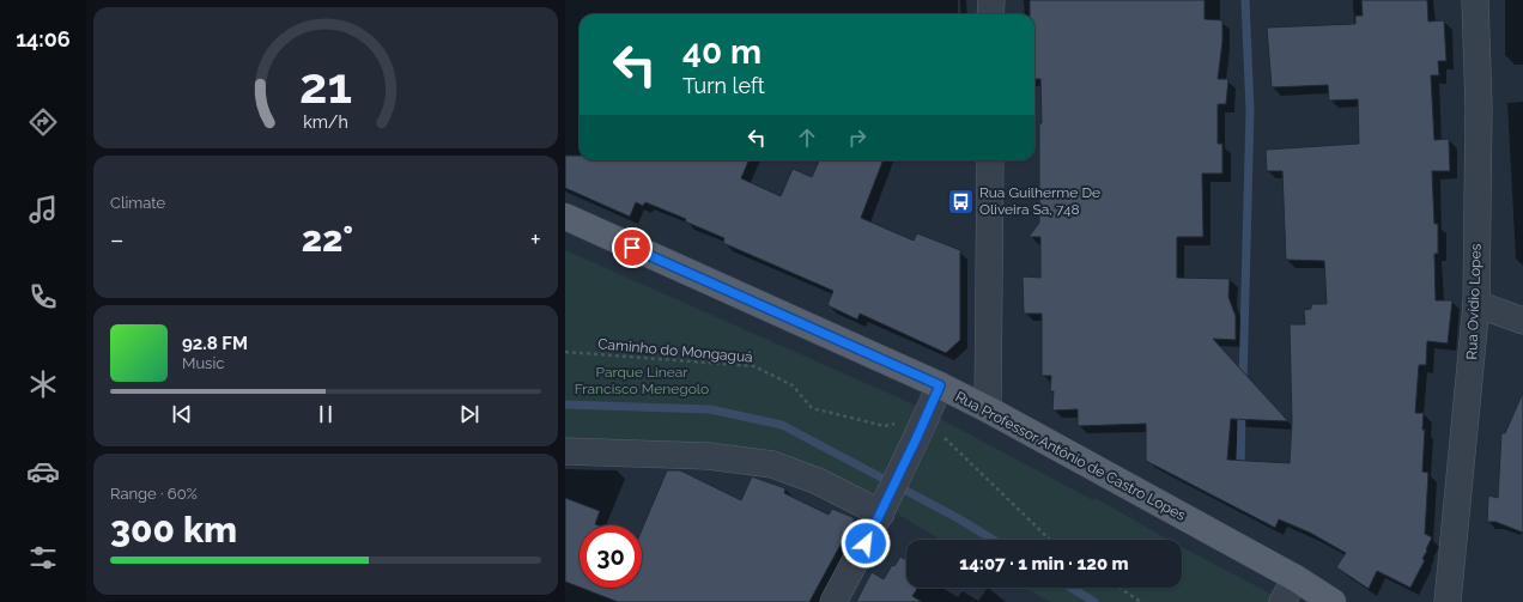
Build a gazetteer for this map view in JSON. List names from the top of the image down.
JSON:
{
  "streets": {
    "main road": ["Rua Professor Antônio de Castro Lopes"],
    "street": ["Rua Ovídio Lopes"],
    "path": ["Caminho do Mongaguá"]
  },
  "parks": ["Parque Linear Francisco Menegolo"],
  "places": {
    "bus stop": ["Rua Guilherme De Oliveira Sa, 748"]
  },
  "page": {
    "tabs": "14:06",
    "turn": ["40 m", "Turn left"],
    "tile": [
      "Climate",
      ["Range · 60%", "300 km"]
    ],
    "heat": ["−", "22°", "+"],
    "song": ["92.8 FM", "Music"],
    "limit": "30",
    "trip": "14:07 · 1 min · 120 m",
    "gauge": ["21", "km/h"]
  }
}
